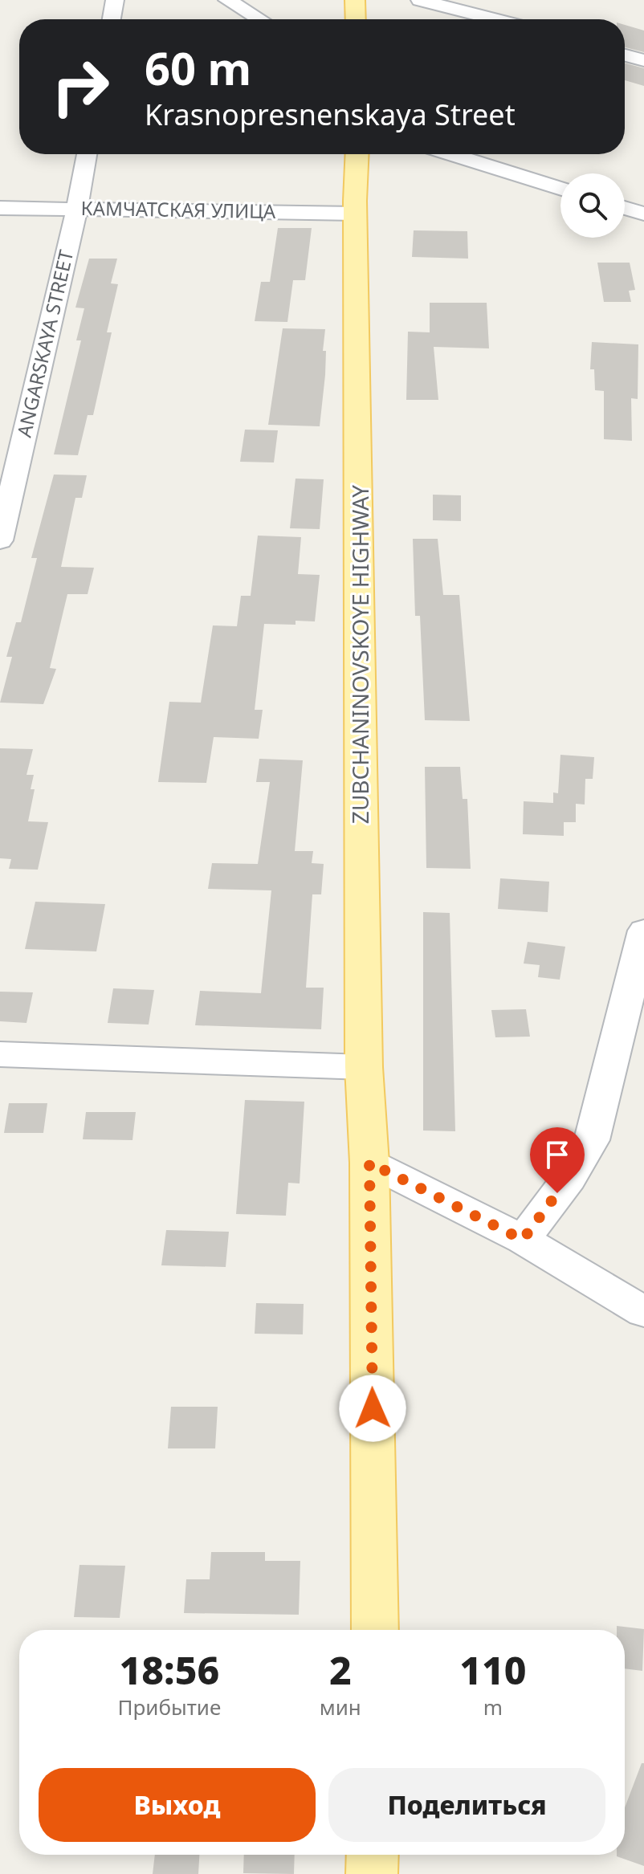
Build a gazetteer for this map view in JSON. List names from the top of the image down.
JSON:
{
  "streets": {
    "main road": ["ZUBCHANINOVSKOYE HIGHWAY"],
    "street": ["КАМЧАТСКАЯ УЛИЦА", "ANGARSKAYA STREET"]
  },
  "crossings": [
    ["КАМЧАТСКАЯ УЛИЦА", "ANGARSKAYA STREET"],
    ["КАМЧАТСКАЯ УЛИЦА", "ZUBCHANINOVSKOYE HIGHWAY"]
  ],
  "page": {
    "turn": ["60 m", "Krasnopresnenskaya Street"],
    "eta": [
      "18:56",
      "Прибытие",
      "2",
      "мин",
      "110",
      "m"
    ],
    "buttons": ["Выход", "Поделиться"]
  }
}
